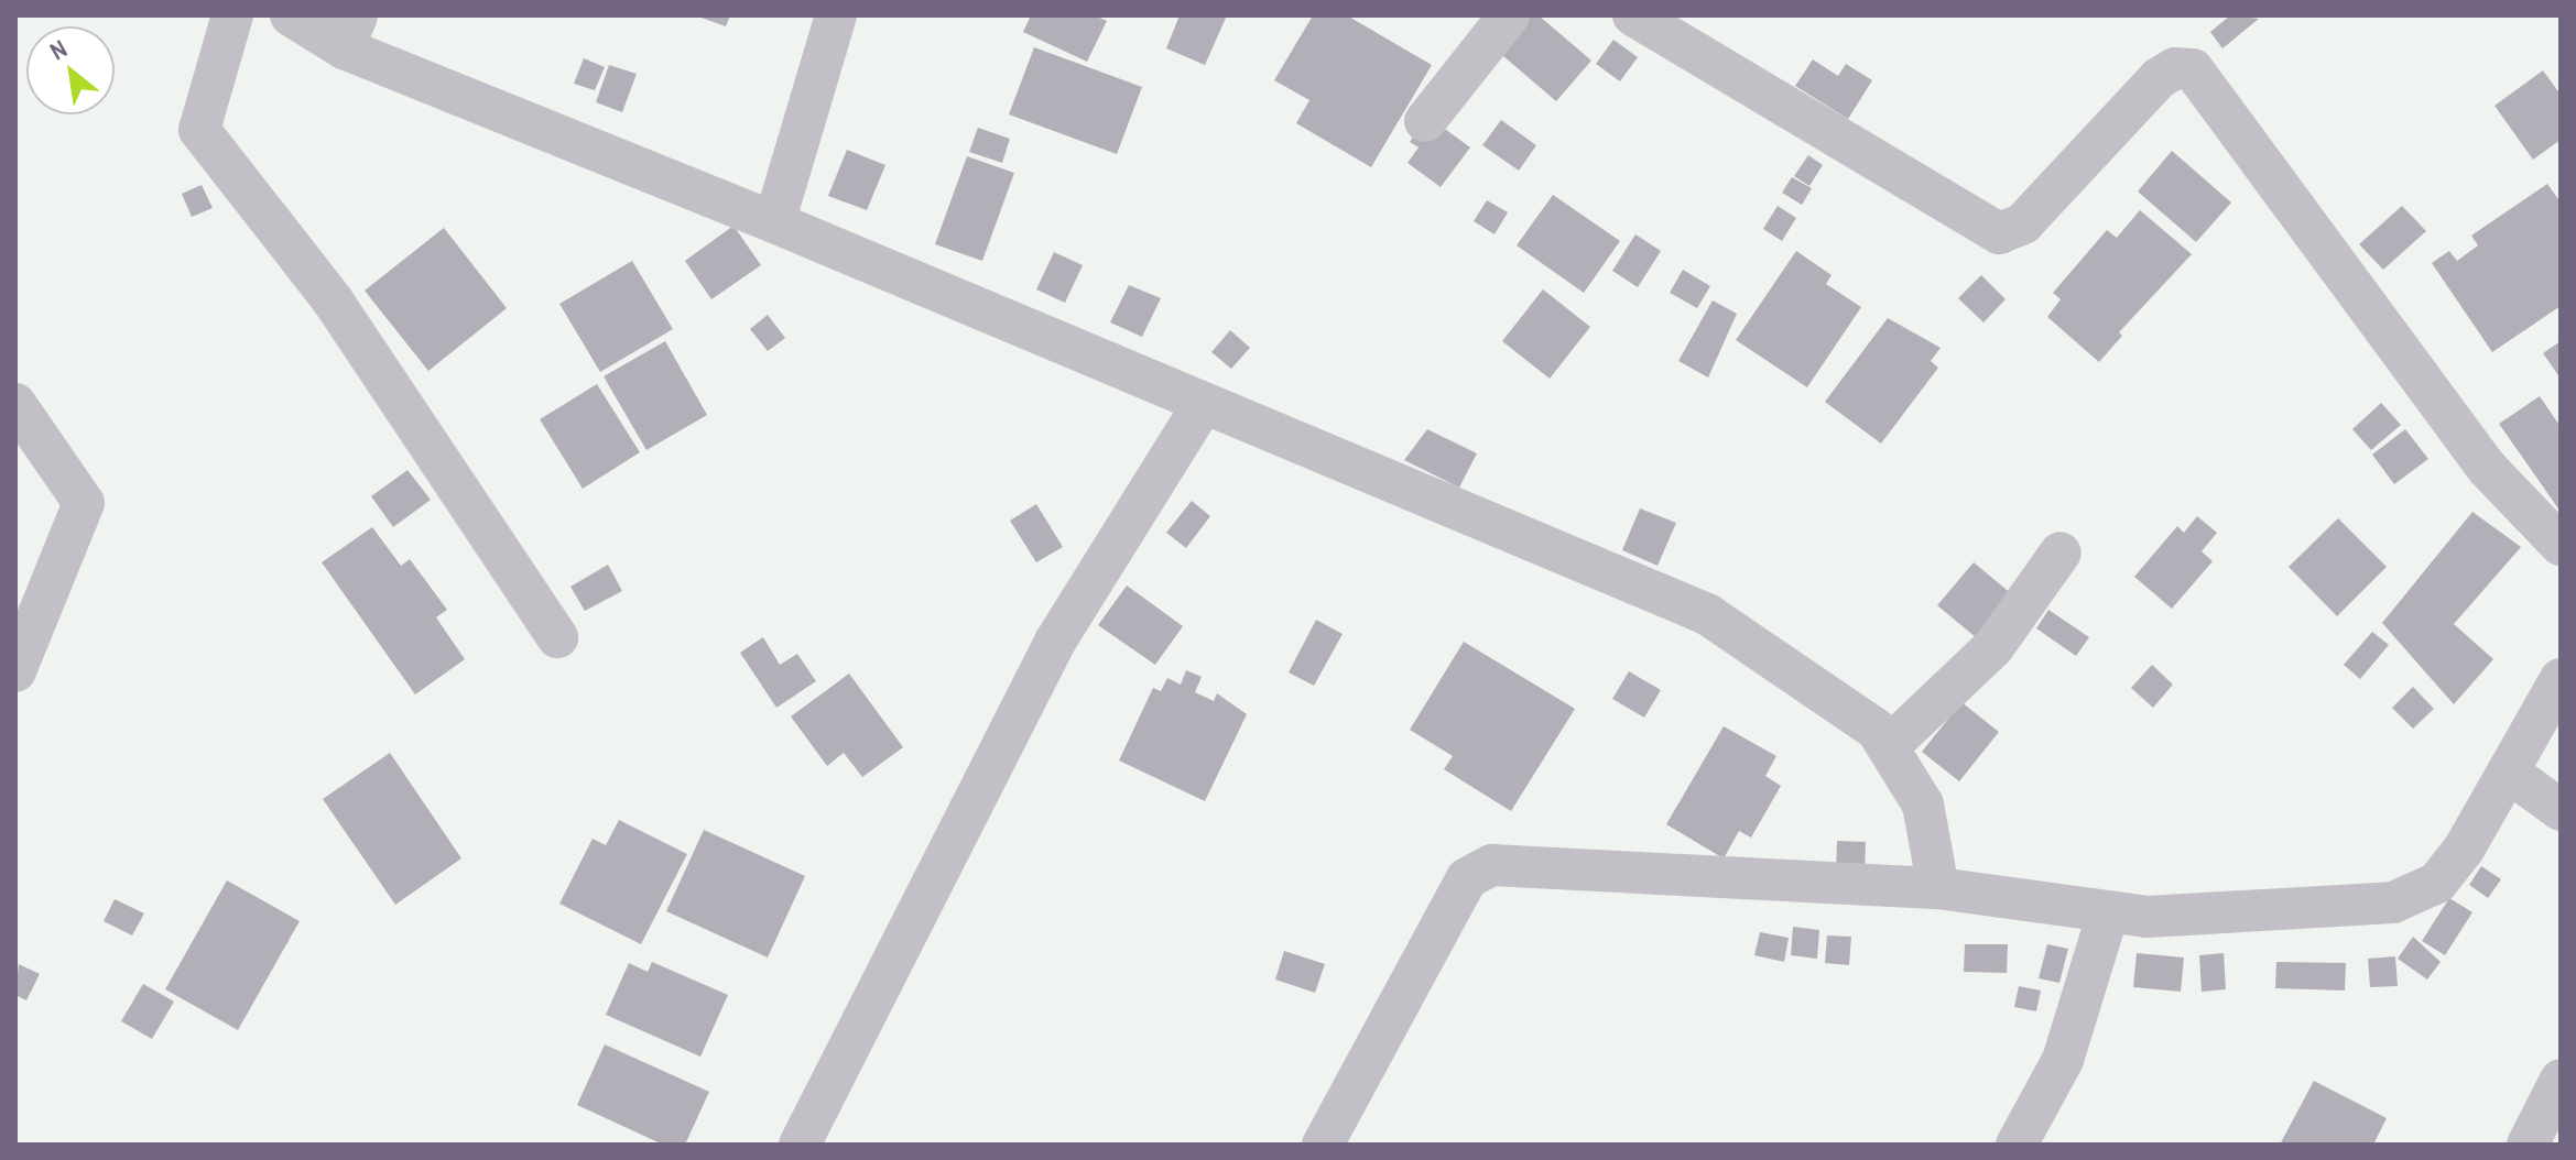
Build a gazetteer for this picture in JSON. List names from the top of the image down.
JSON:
{
  "north": "top left"
}
